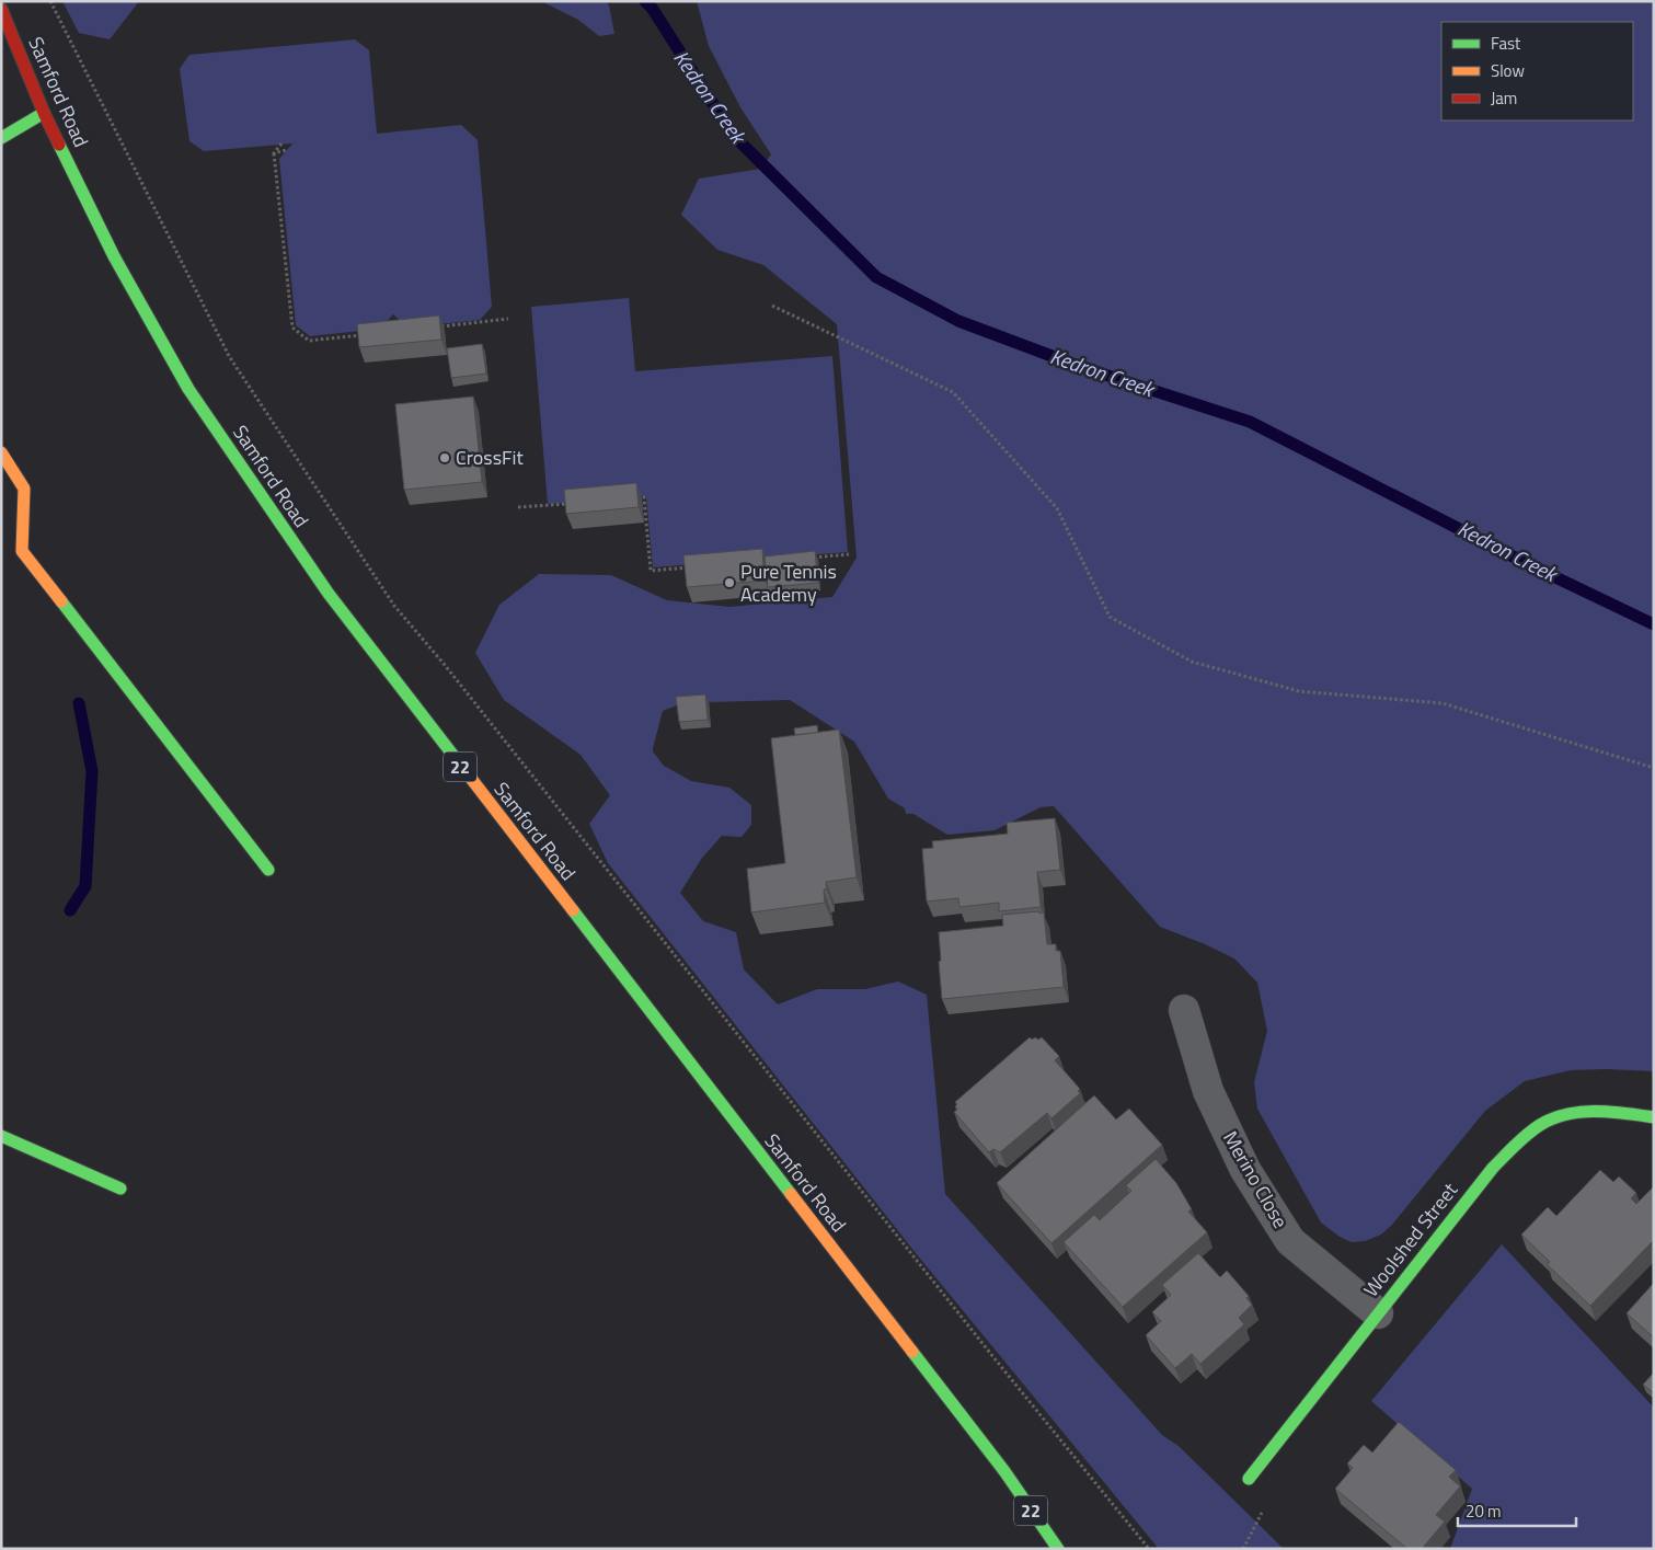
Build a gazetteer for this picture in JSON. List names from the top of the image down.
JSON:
{
  "streets": {
    "main road": ["Samford Road", "22", "Woolshed Street"],
    "street": ["Merino Close"]
  },
  "crossings": [
    ["Merino Close", "Woolshed Street"]
  ],
  "water": ["Kedron Creek"],
  "places": ["CrossFit", "Pure Tennis Academy"],
  "legend": ["Fast", "Slow", "Jam"],
  "scale_bar": "20 m"
}
